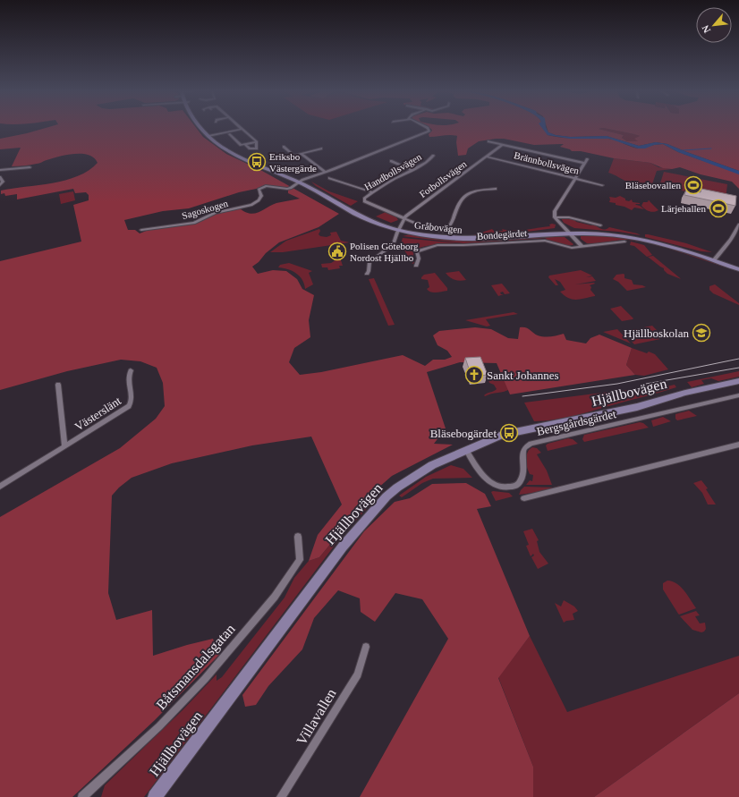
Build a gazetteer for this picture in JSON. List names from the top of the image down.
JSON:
{
  "streets": {
    "main road": ["Gråbovägen", "Hjällbovägen"],
    "street": [
      "Brännbollsvägen",
      "Handbollsvägen",
      "Fotbollsvägen",
      "Sagoskogen",
      "Bondegärdet",
      "Västerslänt",
      "Bergsgårdsgärdet",
      "Båtsmansdalsgatan",
      "Villavallen"
    ]
  },
  "crossings": [
    ["Brännbollsvägen", "Fotbollsvägen"],
    ["Handbollsvägen", "Fotbollsvägen"],
    ["Sagoskogen", "Gråbovägen"],
    ["Hjällbovägen", "Bergsgårdsgärdet"]
  ],
  "places": {
    "bus stop": ["Eriksbo Västergärde", "Bläsebogärdet"],
    "sports": ["Bläsebovallen", "Lärjehallen"],
    "public building": ["Polisen Göteborg Nordost Hjällbo"],
    "school or university": ["Hjällboskolan"],
    "church": ["Sankt Johannes"]
  },
  "north": "bottom left"
}
